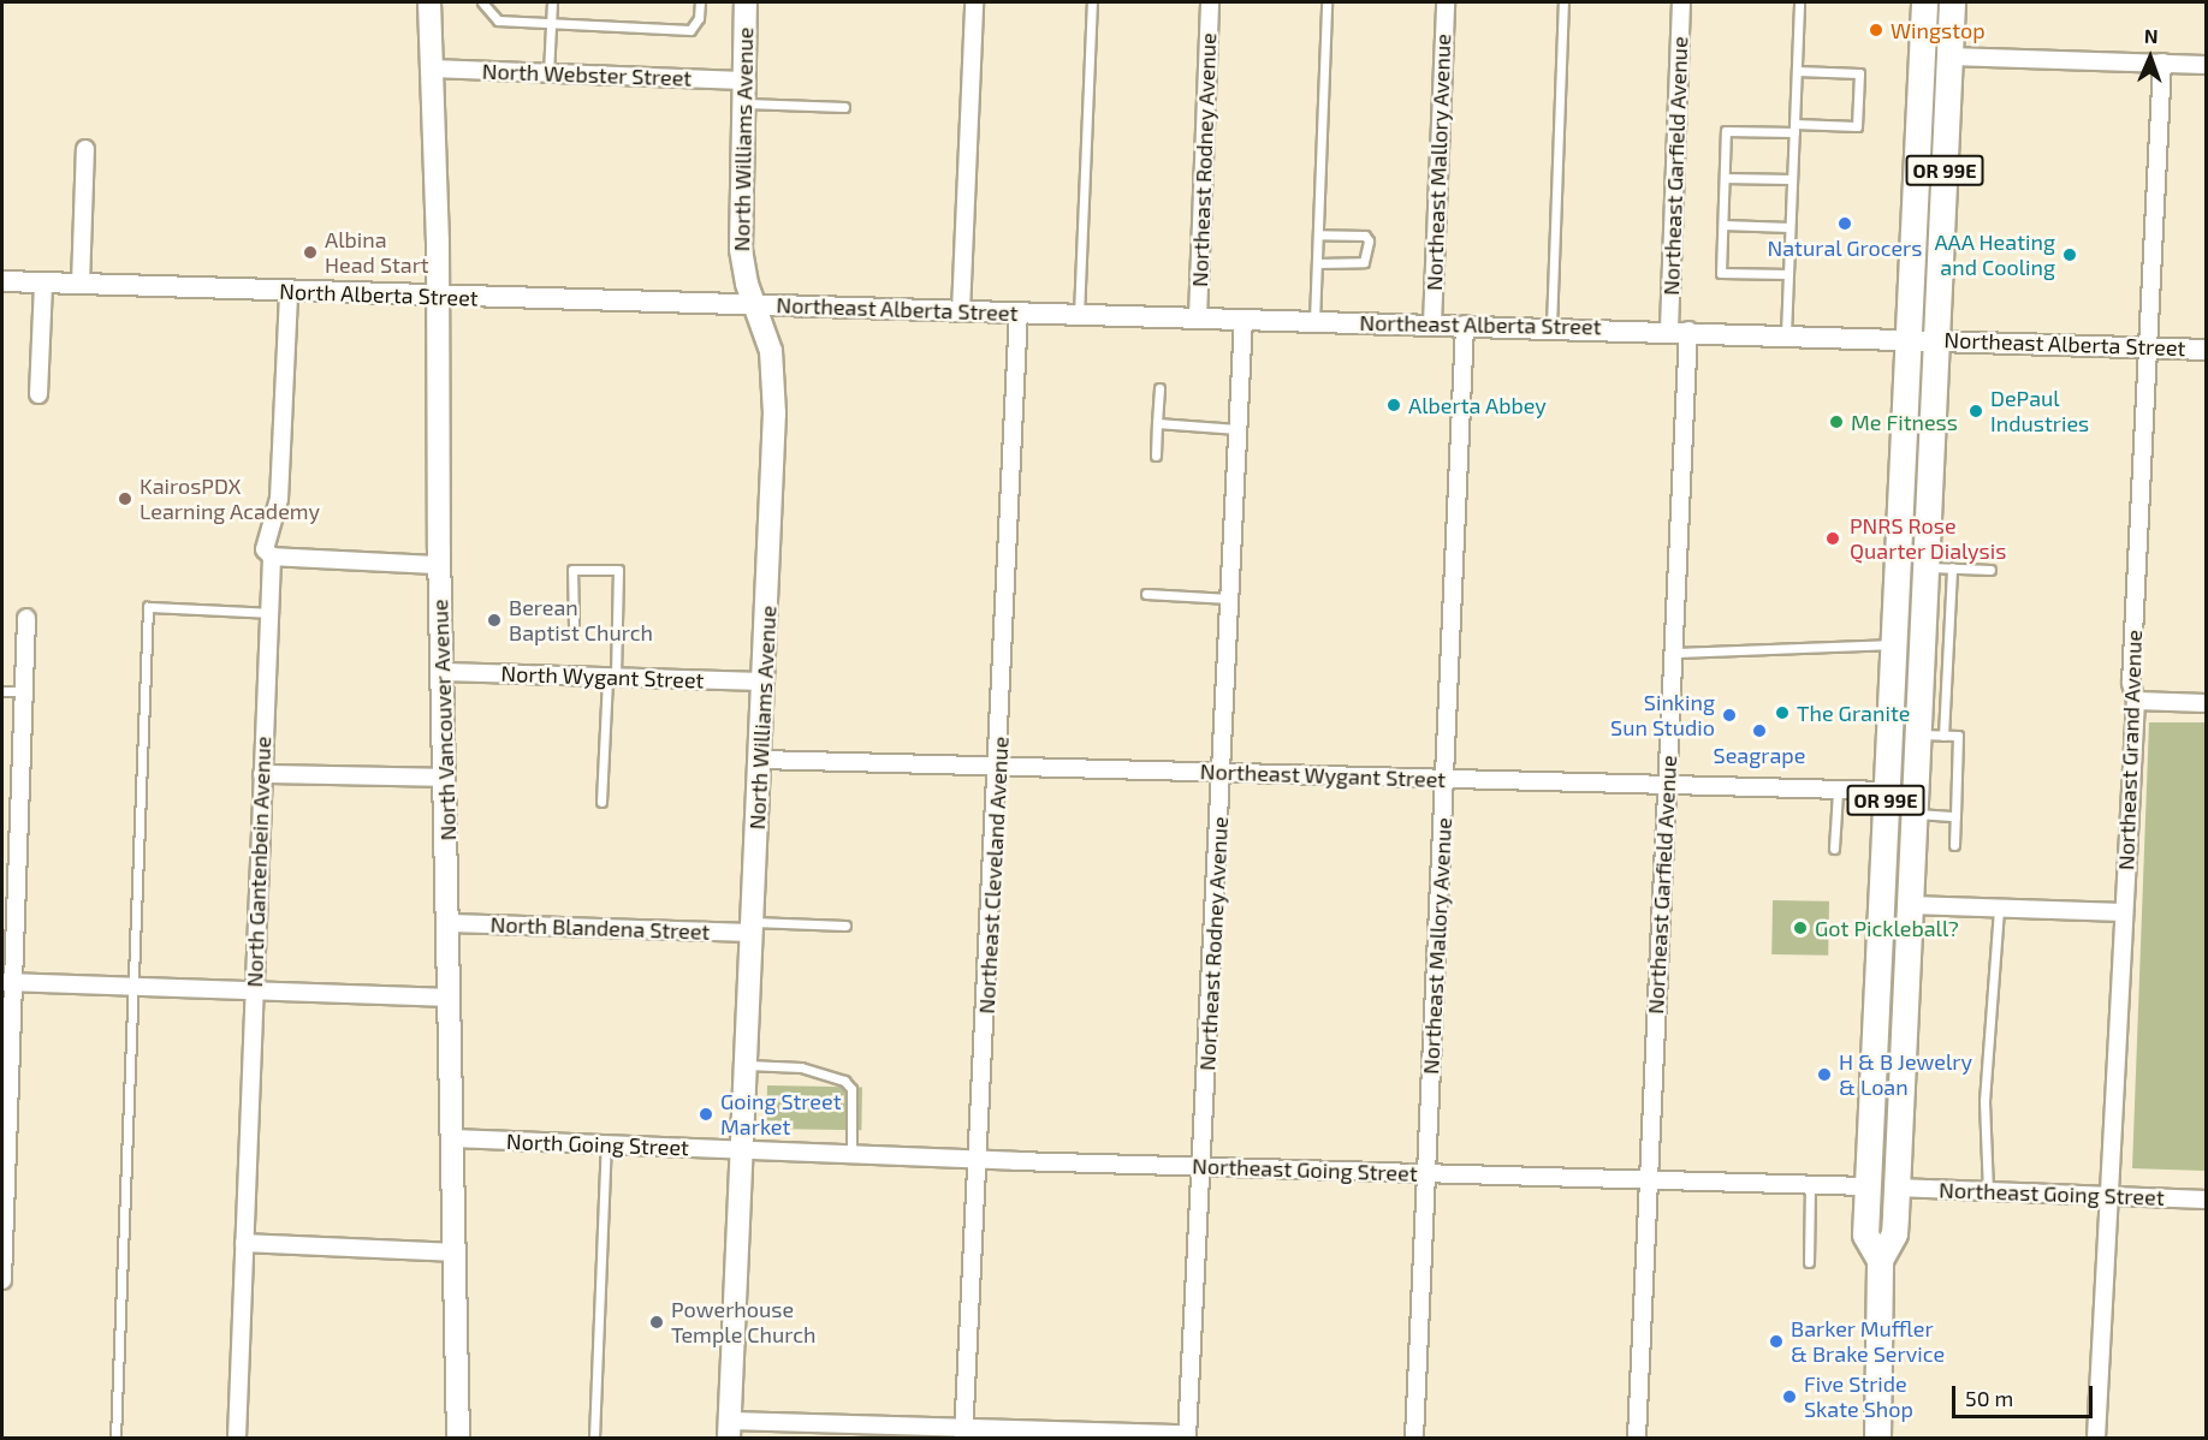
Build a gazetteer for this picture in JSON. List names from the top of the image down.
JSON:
{
  "streets": {
    "main road": ["North Williams Avenue", "OR 99E", "North Vancouver Avenue"],
    "street": [
      "North Webster Street",
      "Northeast Rodney Avenue",
      "Northeast Mallory Avenue",
      "Northeast Garfield Avenue",
      "North Alberta Street",
      "Northeast Alberta Street",
      "North Wygant Street",
      "Northeast Grand Avenue",
      "Northeast Wygant Street",
      "North Gantenbein Avenue",
      "Northeast Cleveland Avenue",
      "North Blandena Street",
      "North Going Street",
      "Northeast Going Street"
    ]
  },
  "crossings": [
    ["North Webster Street", "North Williams Avenue"],
    ["North Webster Street", "North Vancouver Avenue"],
    ["North Williams Avenue", "North Alberta Street"],
    ["North Williams Avenue", "Northeast Alberta Street"],
    ["North Williams Avenue", "North Wygant Street"],
    ["North Williams Avenue", "Northeast Wygant Street"],
    ["North Williams Avenue", "North Blandena Street"],
    ["North Williams Avenue", "North Going Street"],
    ["North Williams Avenue", "Northeast Going Street"],
    ["Northeast Rodney Avenue", "Northeast Alberta Street"],
    ["Northeast Rodney Avenue", "Northeast Wygant Street"],
    ["Northeast Rodney Avenue", "Northeast Going Street"],
    ["Northeast Mallory Avenue", "Northeast Alberta Street"],
    ["Northeast Mallory Avenue", "Northeast Wygant Street"],
    ["Northeast Mallory Avenue", "Northeast Going Street"],
    ["Northeast Garfield Avenue", "Northeast Alberta Street"],
    ["Northeast Garfield Avenue", "Northeast Wygant Street"],
    ["Northeast Garfield Avenue", "Northeast Going Street"],
    ["OR 99E", "Northeast Alberta Street"],
    ["OR 99E", "Northeast Wygant Street"],
    ["OR 99E", "Northeast Going Street"],
    ["North Alberta Street", "Northeast Alberta Street"],
    ["North Alberta Street", "North Vancouver Avenue"],
    ["North Alberta Street", "North Gantenbein Avenue"],
    ["Northeast Alberta Street", "Northeast Grand Avenue"],
    ["Northeast Alberta Street", "Northeast Cleveland Avenue"],
    ["North Wygant Street", "North Vancouver Avenue"],
    ["North Vancouver Avenue", "North Blandena Street"],
    ["North Vancouver Avenue", "North Going Street"],
    ["Northeast Grand Avenue", "Northeast Going Street"],
    ["Northeast Wygant Street", "Northeast Cleveland Avenue"],
    ["Northeast Cleveland Avenue", "Northeast Going Street"],
    ["North Going Street", "Northeast Going Street"]
  ],
  "places": [
    "Wingstop",
    "Natural Grocers",
    "Albina Head Start",
    "AAA Heating and Cooling",
    "Alberta Abbey",
    "DePaul Industries",
    "Me Fitness",
    "KairosPDX Learning Academy",
    "PNRS Rose Quarter Dialysis",
    "Berean Baptist Church",
    "The Granite",
    "Sinking Sun Studio",
    "Seagrape",
    "Got Pickleball?",
    "H & B Jewelry & Loan",
    "Going Street Market",
    "Powerhouse Temple Church",
    "Barker Muffler & Brake Service",
    "Five Stride Skate Shop"
  ],
  "scale_bar": "50 m",
  "north": "top"
}
